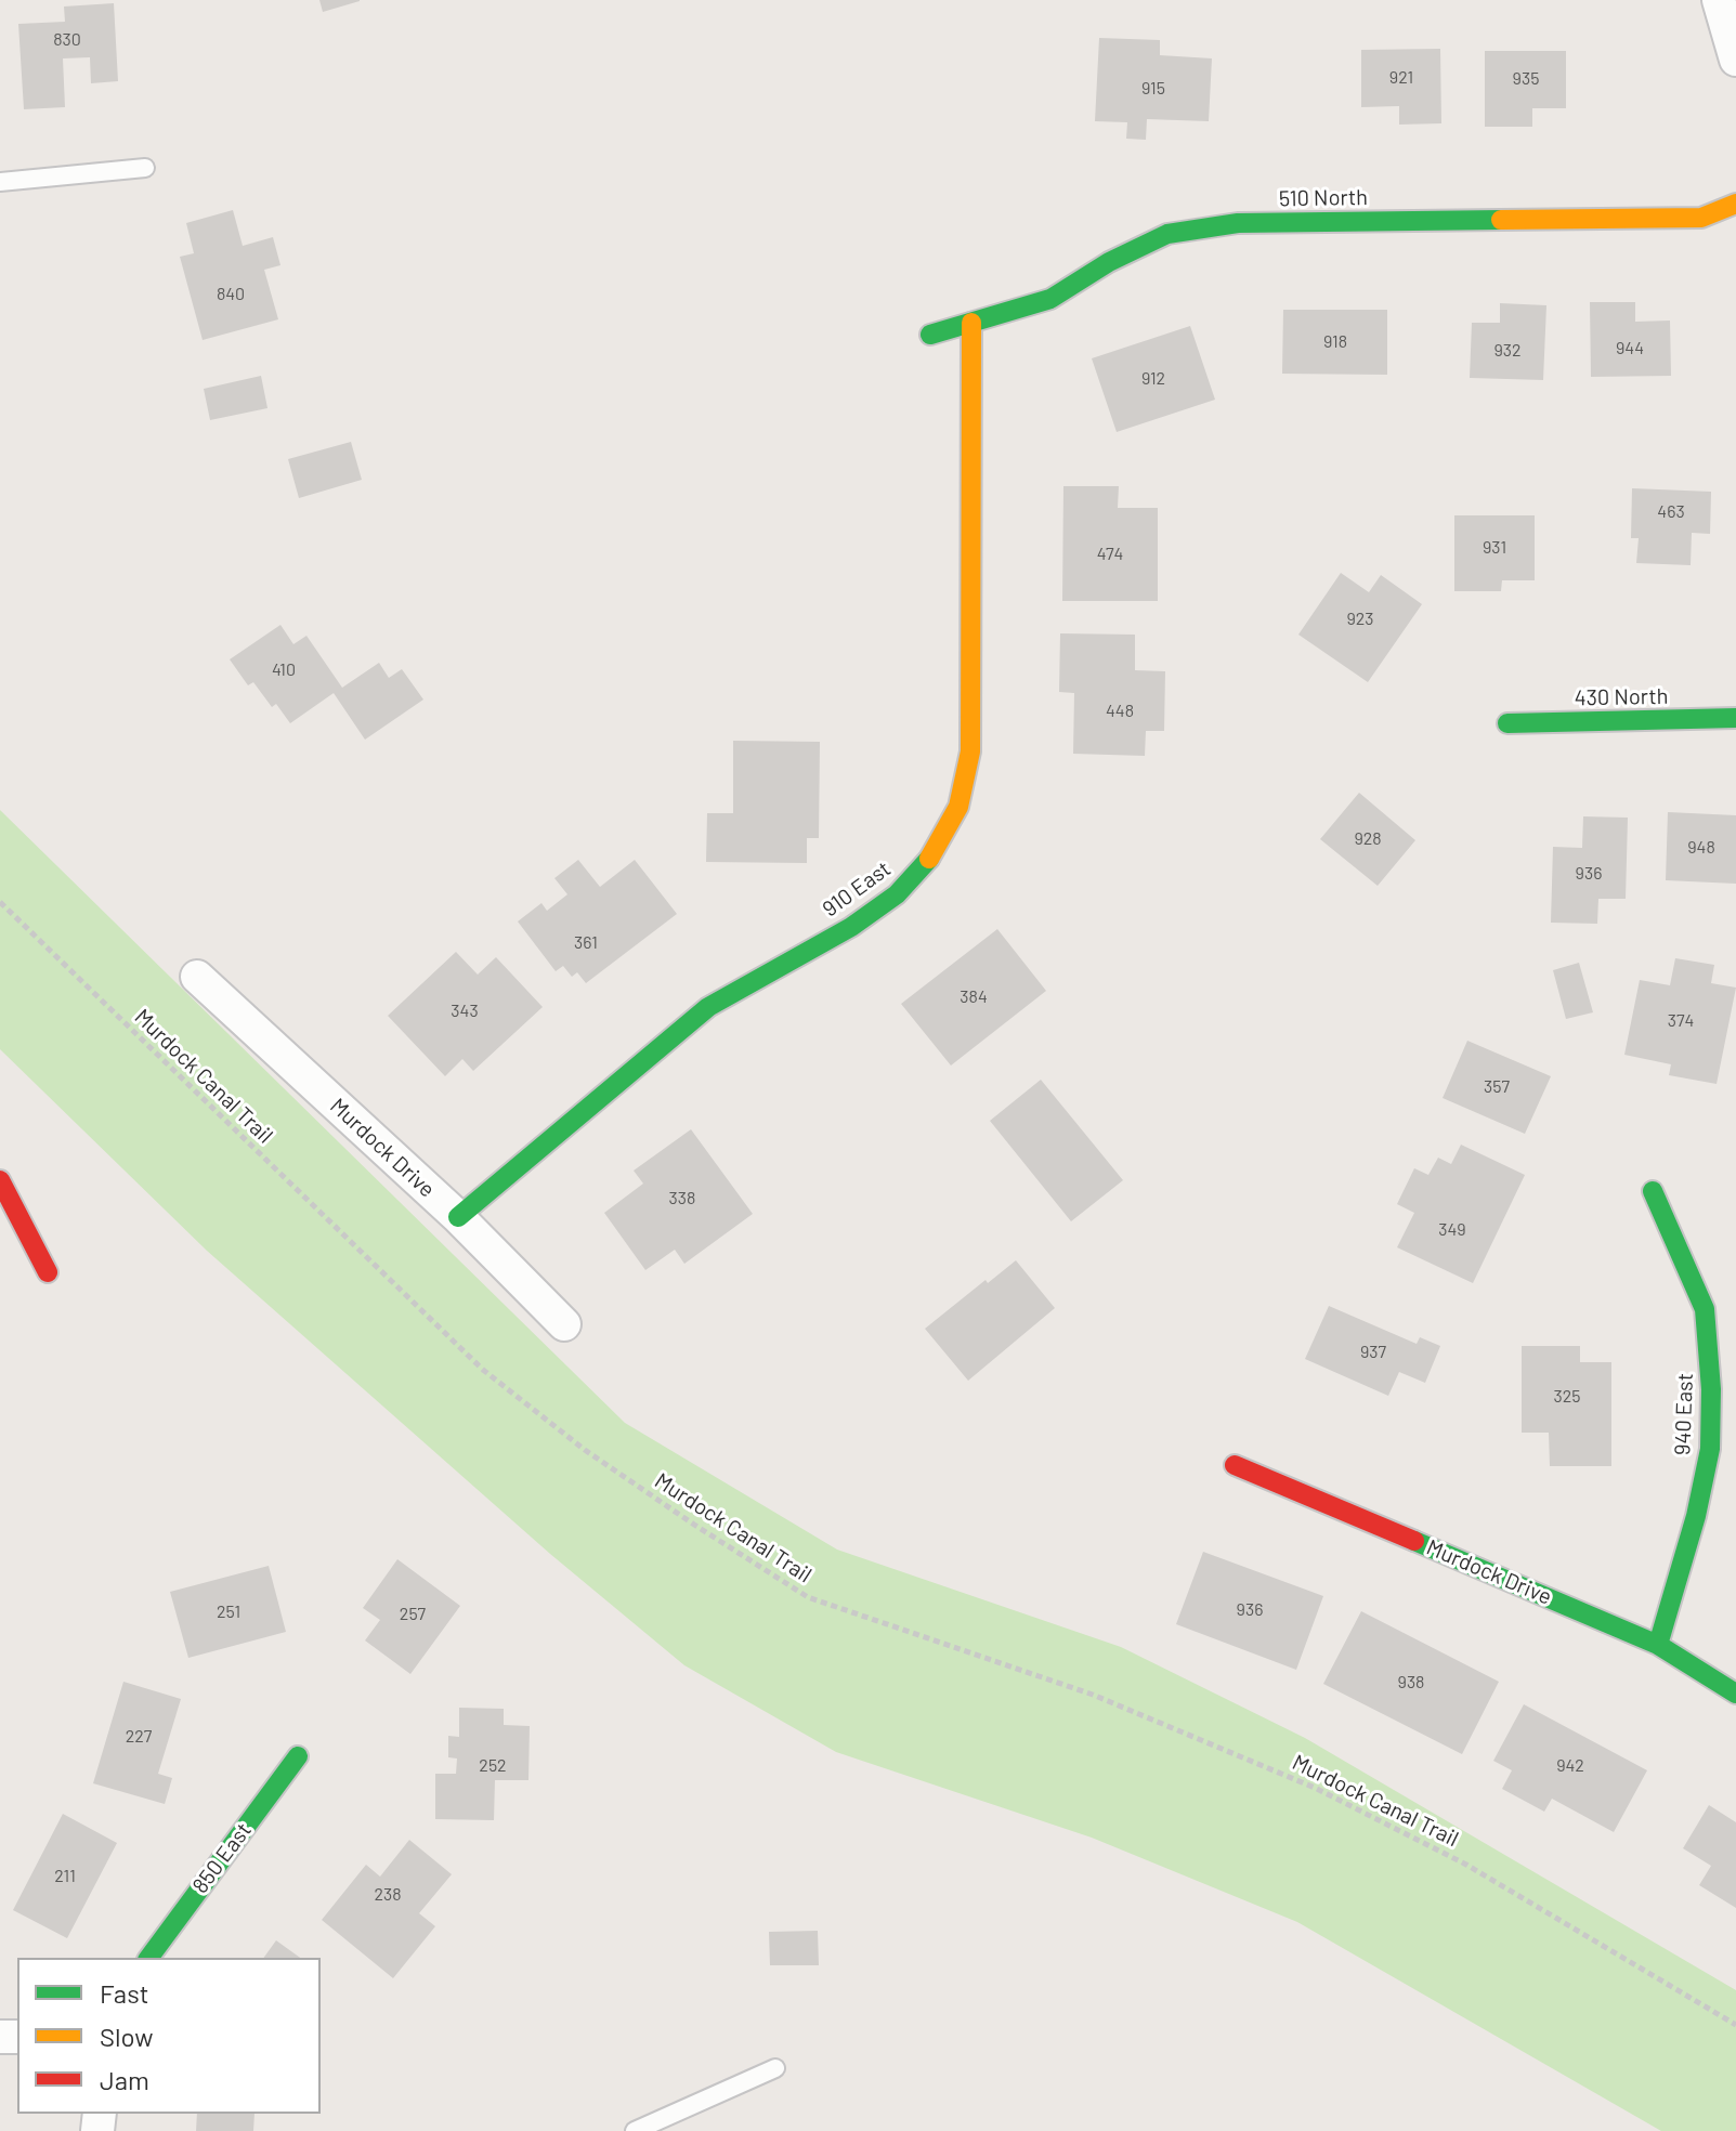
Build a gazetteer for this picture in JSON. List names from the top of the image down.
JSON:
{
  "streets": {
    "street": [
      "510 North",
      "430 North",
      "910 East",
      "Murdock Drive",
      "940 East",
      "850 East"
    ],
    "path": ["Murdock Canal Trail"]
  },
  "crossings": [
    ["510 North", "910 East"],
    ["910 East", "Murdock Drive"],
    ["Murdock Drive", "940 East"]
  ],
  "house_numbers": [
    "830",
    "921",
    "935",
    "915",
    "840",
    "918",
    "944",
    "932",
    "912",
    "463",
    "931",
    "474",
    "923",
    "410",
    "448",
    "928",
    "948",
    "936",
    "361",
    "384",
    "343",
    "374",
    "357",
    "338",
    "349",
    "937",
    "325",
    "936",
    "251",
    "257",
    "938",
    "227",
    "252",
    "942",
    "211",
    "238"
  ],
  "legend": ["Fast", "Slow", "Jam"]
}
